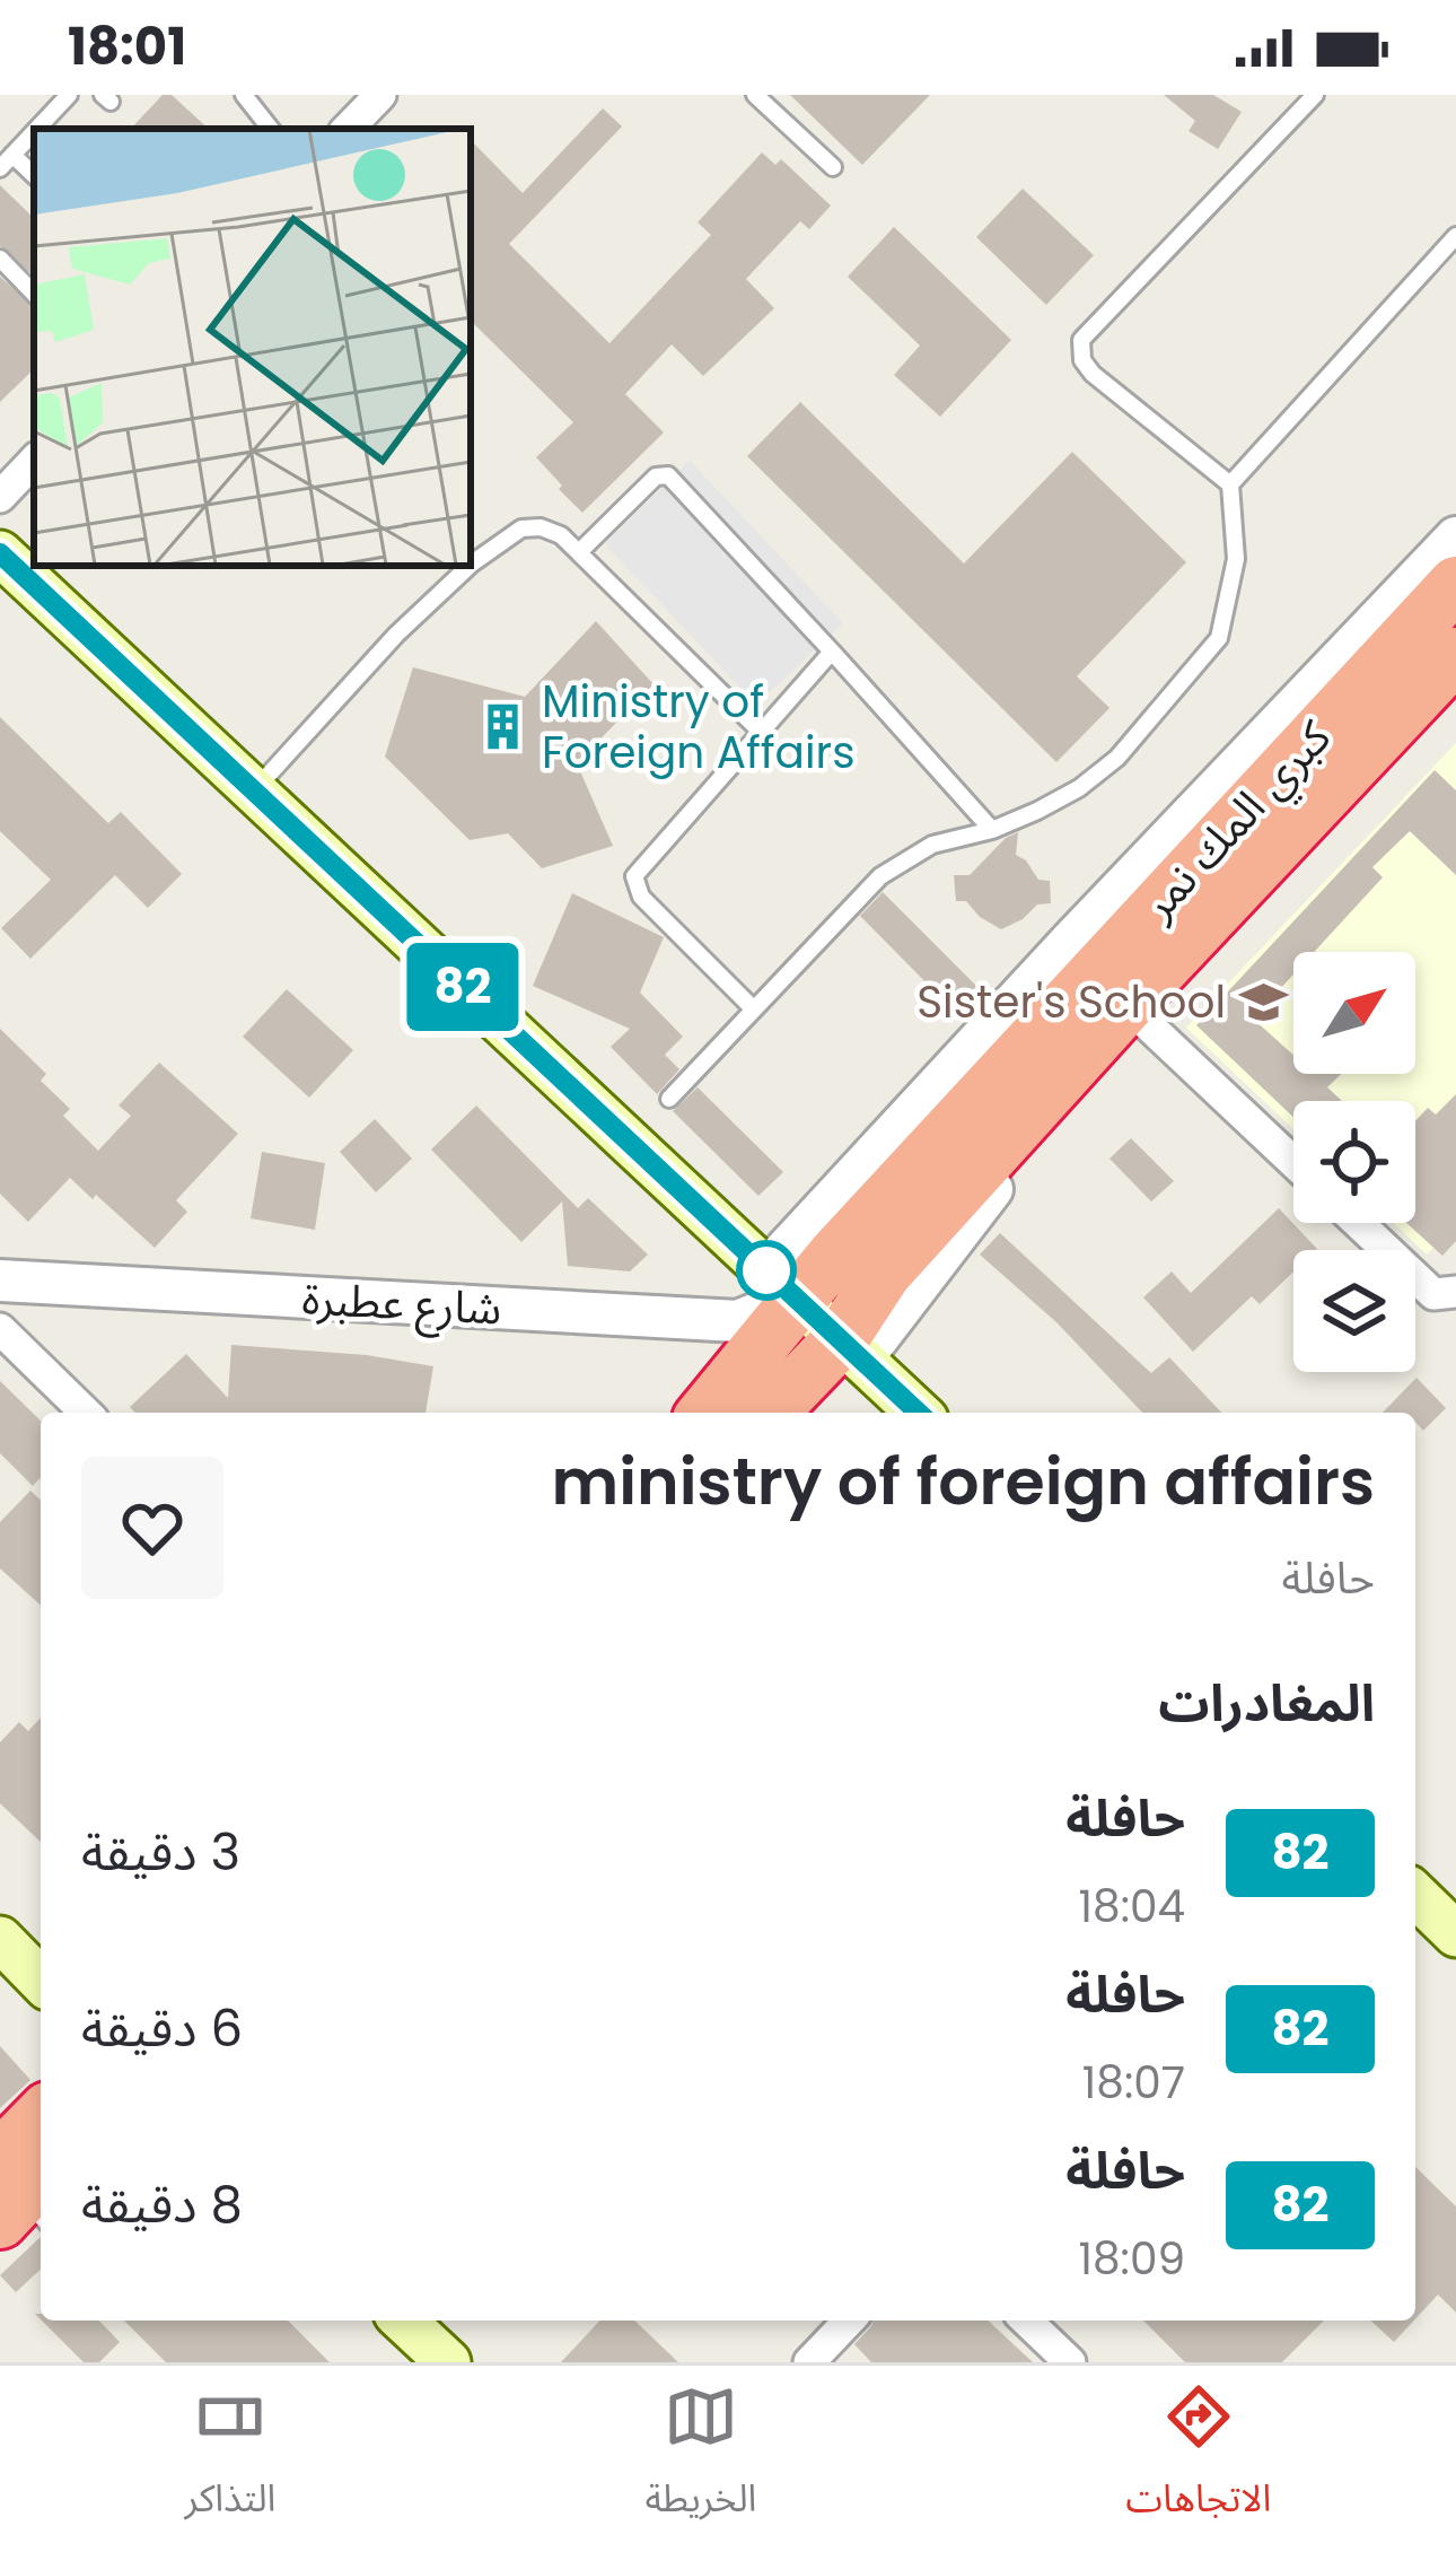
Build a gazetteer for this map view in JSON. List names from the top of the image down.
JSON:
{
  "streets": {
    "highway": ["كبري المك نمر"],
    "street": ["شارع عطبرة"]
  },
  "crossings": [
    ["كبري المك نمر", "شارع عطبرة"]
  ],
  "places": {
    "building": ["Ministry of Foreign Affairs"],
    "school or university": ["Sister's School"]
  },
  "lines": ["bus line 82"],
  "north": "top right",
  "page": {
    "status": "18:01",
    "on_map": "82",
    "heading": [
      ["ministry of foreign affairs", "حافلة"],
      "المغادرات"
    ],
    "list": [
      {
        "mark": "82",
        "name": "حافلة",
        "note": "18:04",
        "value": "3 دقيقة"
      },
      {
        "mark": "82",
        "name": "حافلة",
        "note": "18:07",
        "value": "6 دقيقة"
      },
      {
        "mark": "82",
        "name": "حافلة",
        "note": "18:09",
        "value": "8 دقيقة"
      }
    ],
    "tabs": ["الاتجاهات", "الخريطة", "التذاكر"]
  }
}
